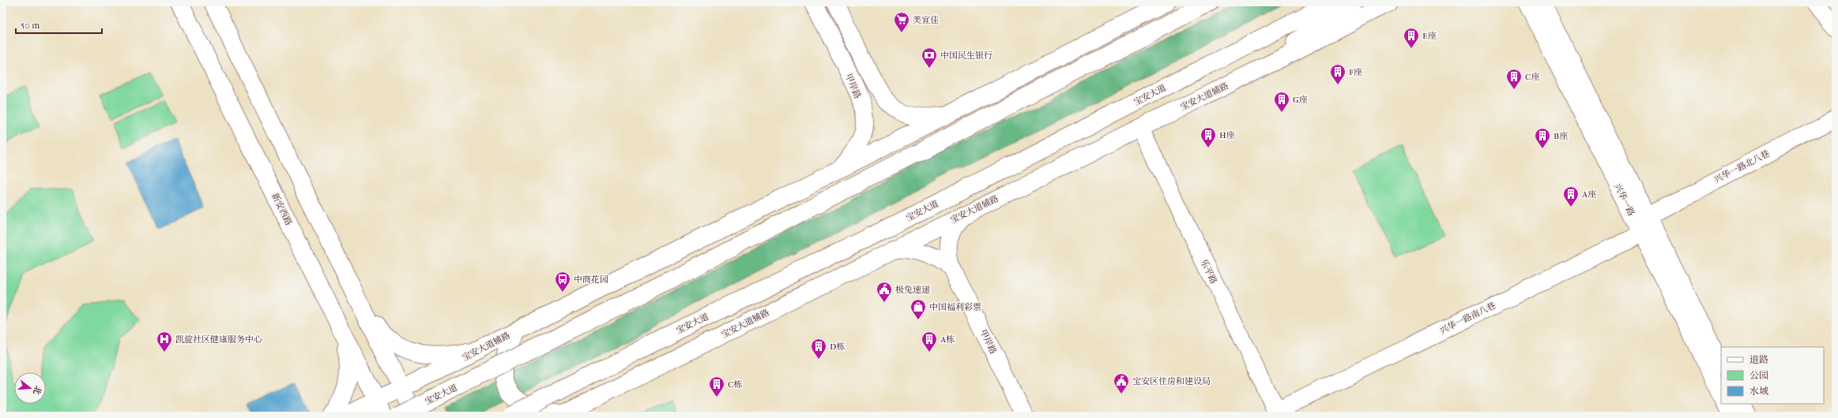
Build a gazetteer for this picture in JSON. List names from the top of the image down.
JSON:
{
  "streets": {
    "main road": [
      "甲岸路",
      "宝安大道",
      "宝安大道辅路",
      "新安西路"
    ],
    "street": [
      "兴华一路北八巷",
      "兴华一路",
      "乐平路",
      "兴华一路南八巷"
    ]
  },
  "crossings": [
    ["甲岸路", "宝安大道辅路"],
    ["宝安大道辅路", "新安西路"],
    ["宝安大道辅路", "乐平路"],
    ["兴华一路北八巷", "兴华一路"],
    ["兴华一路", "兴华一路南八巷"],
    ["乐平路", "兴华一路南八巷"]
  ],
  "places": {
    "supermarket": ["美宜佳"],
    "building": [
      "E座",
      "F座",
      "C座",
      "G座",
      "H座",
      "B座",
      "A座",
      "A栋",
      "D栋",
      "C栋"
    ],
    "bank": ["中国民生银行"],
    "bus stop": ["中商花园"],
    "public building": ["极兔速递", "宝安区住房和建设局"],
    "shop": ["中国福利彩票"],
    "hospital": ["凯旋社区健康服务中心"]
  },
  "legend": ["道路", "公园", "水域"],
  "scale_bar": "50 m",
  "north": "right"
}
